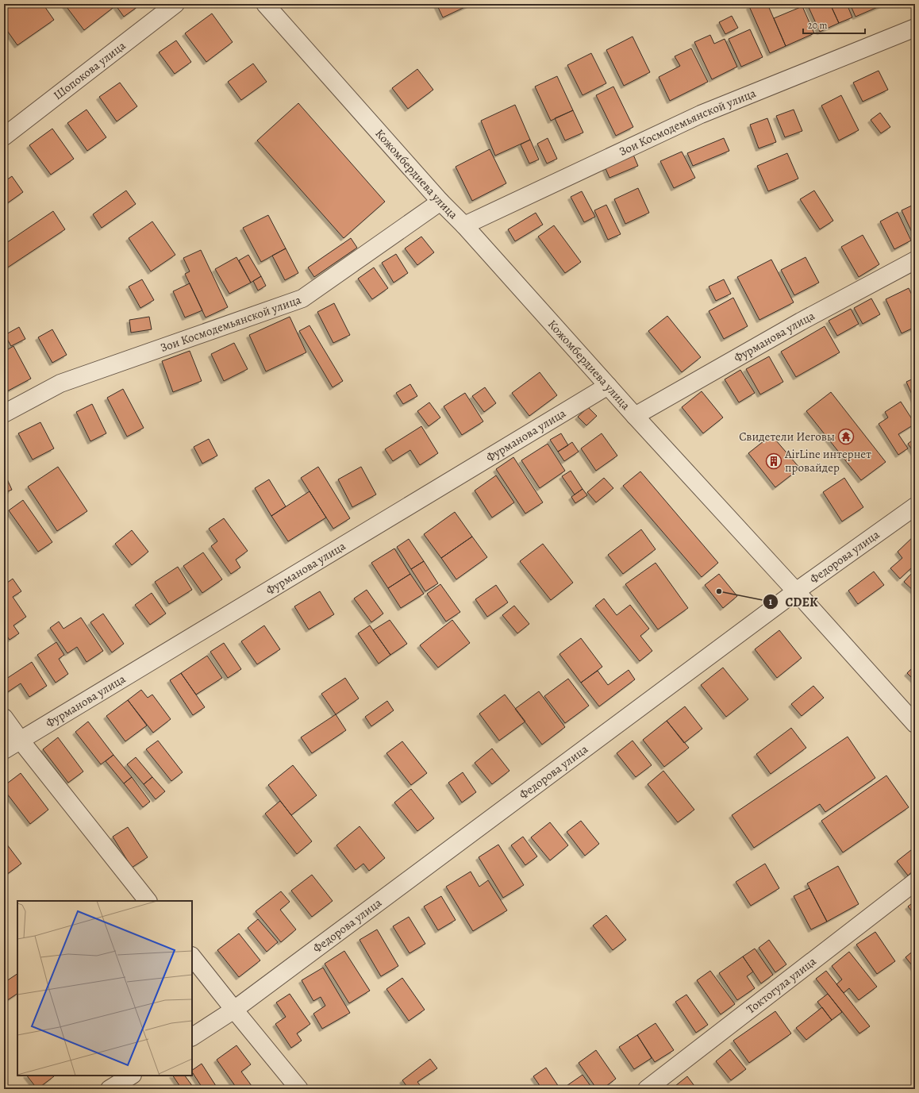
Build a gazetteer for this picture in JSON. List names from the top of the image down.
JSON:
{
  "streets": {
    "street": [
      "Шопокова улица",
      "Зои Космодемьянской улица",
      "Кожомбердиева улица",
      "Фурманова улица",
      "Федорова улица",
      "Токтогула улица"
    ]
  },
  "crossings": [
    ["Зои Космодемьянской улица", "Кожомбердиева улица"],
    ["Кожомбердиева улица", "Фурманова улица"],
    ["Кожомбердиева улица", "Федорова улица"]
  ],
  "places": {
    "temple": ["Свидетели Иеговы"],
    "building": ["AirLine интернет провайдер"],
    "other": ["CDEK"]
  },
  "scale_bar": "20 m"
}
